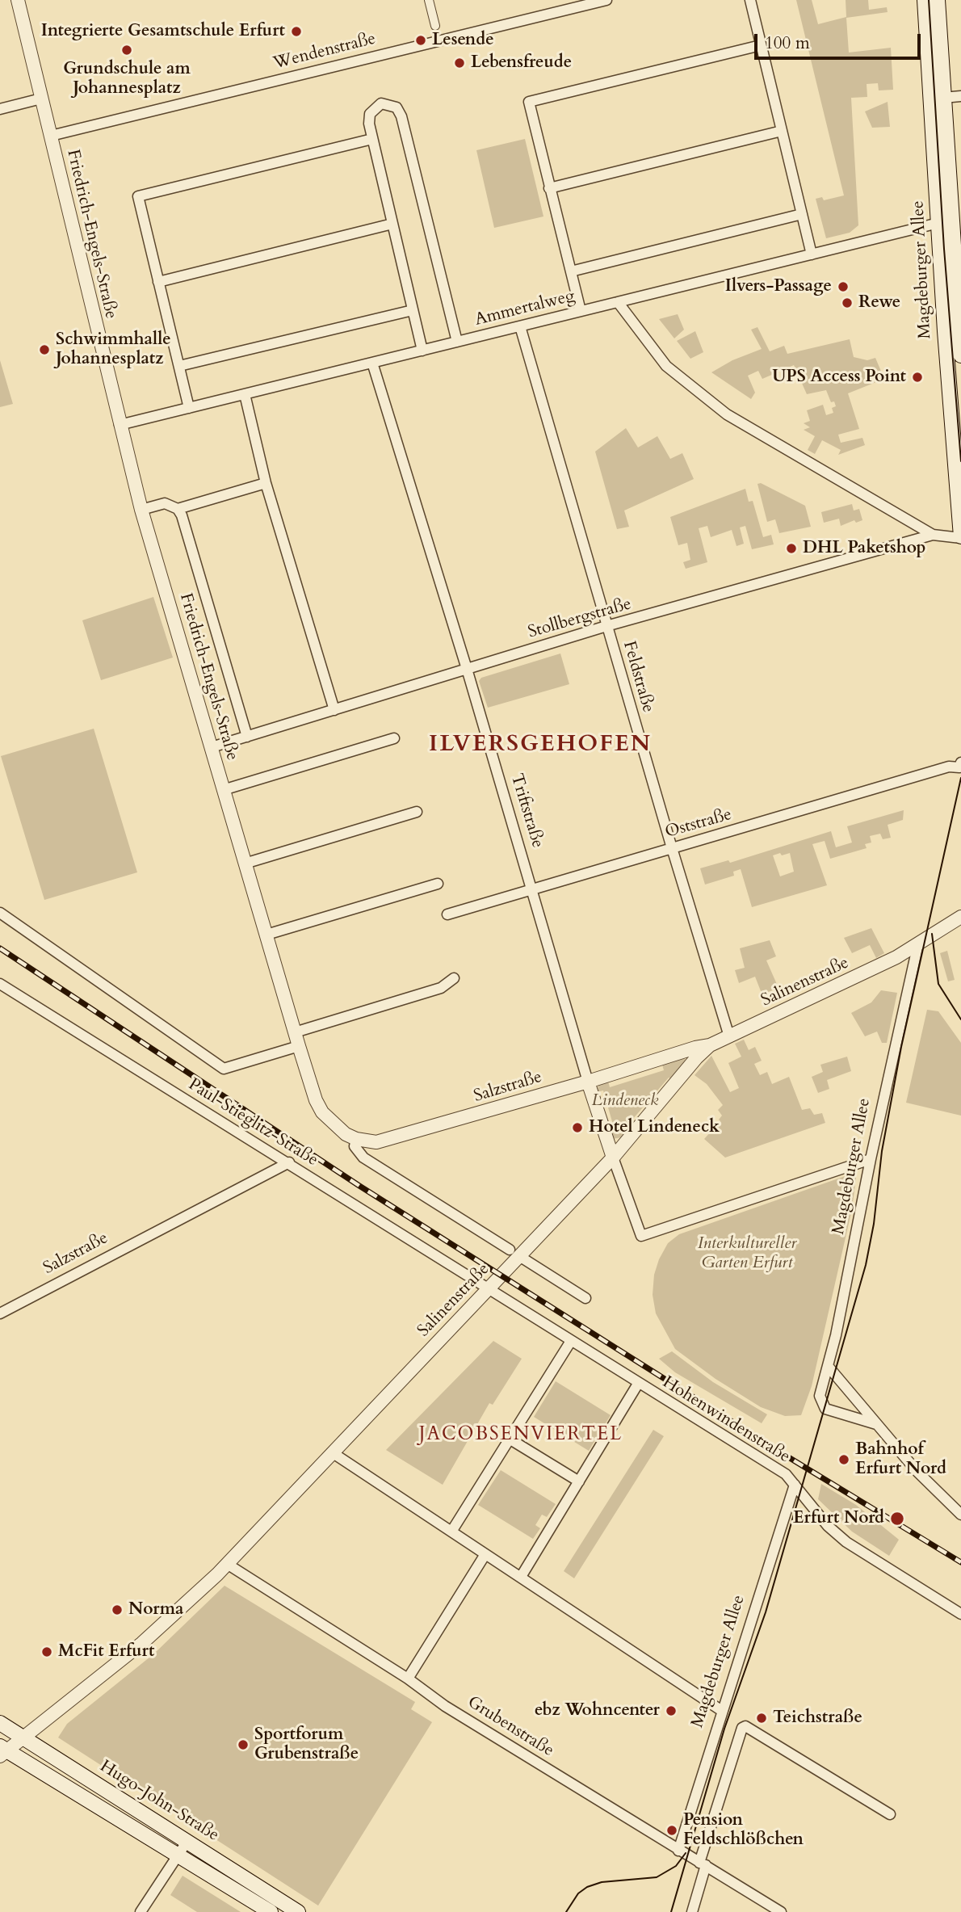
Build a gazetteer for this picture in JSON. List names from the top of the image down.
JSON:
{
  "streets": {
    "main road": ["Magdeburger Allee", "Hugo-John-Straße"],
    "street": [
      "Wendenstraße",
      "Friedrich-Engels-Straße",
      "Ammertalweg",
      "Stollbergstraße",
      "Feldstraße",
      "Triftstraße",
      "Oststraße",
      "Salinenstraße",
      "Salzstraße",
      "Paul-Stieglitz-Straße",
      "Hohenwindenstraße",
      "Grubenstraße"
    ]
  },
  "crossings": [
    ["Wendenstraße", "Friedrich-Engels-Straße"],
    ["Friedrich-Engels-Straße", "Ammertalweg"],
    ["Friedrich-Engels-Straße", "Stollbergstraße"],
    ["Friedrich-Engels-Straße", "Salzstraße"],
    ["Magdeburger Allee", "Ammertalweg"],
    ["Magdeburger Allee", "Stollbergstraße"],
    ["Magdeburger Allee", "Triftstraße"],
    ["Magdeburger Allee", "Salinenstraße"],
    ["Magdeburger Allee", "Hohenwindenstraße"],
    ["Magdeburger Allee", "Grubenstraße"],
    ["Ammertalweg", "Feldstraße"],
    ["Ammertalweg", "Triftstraße"],
    ["Stollbergstraße", "Feldstraße"],
    ["Stollbergstraße", "Triftstraße"],
    ["Feldstraße", "Oststraße"],
    ["Feldstraße", "Salinenstraße"],
    ["Triftstraße", "Oststraße"],
    ["Triftstraße", "Salinenstraße"],
    ["Triftstraße", "Salzstraße"],
    ["Salinenstraße", "Salzstraße"],
    ["Salinenstraße", "Paul-Stieglitz-Straße"],
    ["Salinenstraße", "Hohenwindenstraße"],
    ["Salinenstraße", "Grubenstraße"],
    ["Salinenstraße", "Hugo-John-Straße"],
    ["Salzstraße", "Paul-Stieglitz-Straße"],
    ["Paul-Stieglitz-Straße", "Hohenwindenstraße"]
  ],
  "districts": ["ILVERSGEHOFEN", "JACOBSENVIERTEL"],
  "parks": ["Lindeneck", "Interkultureller Garten Erfurt"],
  "places": [
    "Integrierte Gesamtschule Erfurt",
    "Lesende",
    "Grundschule am Johannesplatz",
    "Lebensfreude",
    "Ilvers-Passage",
    "Rewe",
    "Schwimmhalle Johannesplatz",
    "UPS Access Point",
    "DHL Paketshop",
    "Hotel Lindeneck",
    "Bahnhof Erfurt Nord",
    "Erfurt Nord",
    "Norma",
    "McFit Erfurt",
    "ebz Wohncenter",
    "Teichstraße",
    "Sportforum Grubenstraße",
    "Pension Feldschlößchen"
  ],
  "scale_bar": "100 m"
}
